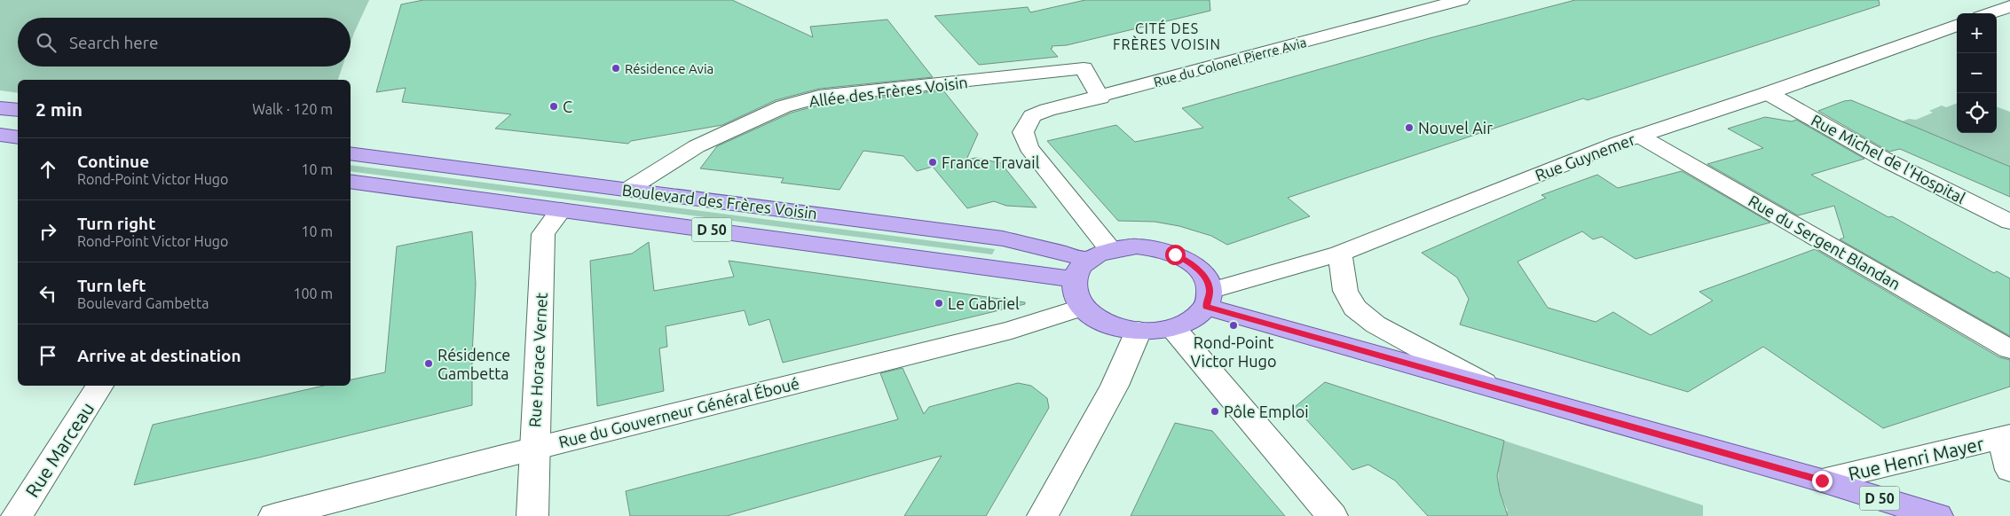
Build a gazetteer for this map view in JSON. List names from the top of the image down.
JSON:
{
  "streets": {
    "main road": ["Boulevard des Frères Voisin", "D 50"],
    "street": [
      "Rue du Colonel Pierre Avia",
      "Allée des Frères Voisin",
      "Rue Guynemer",
      "Rue Michel de l'Hospital",
      "Rue du Sergent Blandan",
      "Rue Horace Vernet",
      "Rue du Gouverneur Général Éboué",
      "Rue Marceau",
      "Rue Henri Mayer"
    ]
  },
  "crossings": [
    ["Rue du Colonel Pierre Avia", "Allée des Frères Voisin"],
    ["Rue du Colonel Pierre Avia", "Rue Guynemer"],
    ["Rue du Colonel Pierre Avia", "Boulevard des Frères Voisin"],
    ["Rue du Colonel Pierre Avia", "D 50"],
    ["Rue du Colonel Pierre Avia", "Rue du Gouverneur Général Éboué"],
    ["Allée des Frères Voisin", "Boulevard des Frères Voisin"],
    ["Rue Guynemer", "Rue Michel de l'Hospital"],
    ["Rue Guynemer", "Boulevard des Frères Voisin"],
    ["Rue Guynemer", "D 50"],
    ["Rue Guynemer", "Rue du Sergent Blandan"],
    ["Rue Guynemer", "Rue du Gouverneur Général Éboué"],
    ["Boulevard des Frères Voisin", "D 50"],
    ["Boulevard des Frères Voisin", "Rue Horace Vernet"],
    ["Boulevard des Frères Voisin", "Rue du Gouverneur Général Éboué"],
    ["D 50", "Rue du Gouverneur Général Éboué"],
    ["D 50", "Rue Henri Mayer"],
    ["Rue Horace Vernet", "Rue du Gouverneur Général Éboué"]
  ],
  "districts": ["CITÉ DES FRÈRES VOISIN"],
  "places": [
    "Résidence Avia",
    "C",
    "Nouvel Air",
    "France Travail",
    "Le Gabriel",
    "Rond-Point Victor Hugo",
    "Résidence Gambetta",
    "Pôle Emploi"
  ],
  "page": {
    "map_buttons": ["+", "−"],
    "search": "Search here",
    "heading": ["2 min", "Walk · 120 m"],
    "list": [
      ["Continue", "Rond-Point Victor Hugo", "10 m"],
      ["Turn right", "Rond-Point Victor Hugo", "10 m"],
      ["Turn left", "Boulevard Gambetta", "100 m"],
      "Arrive at destination"
    ]
  }
}
